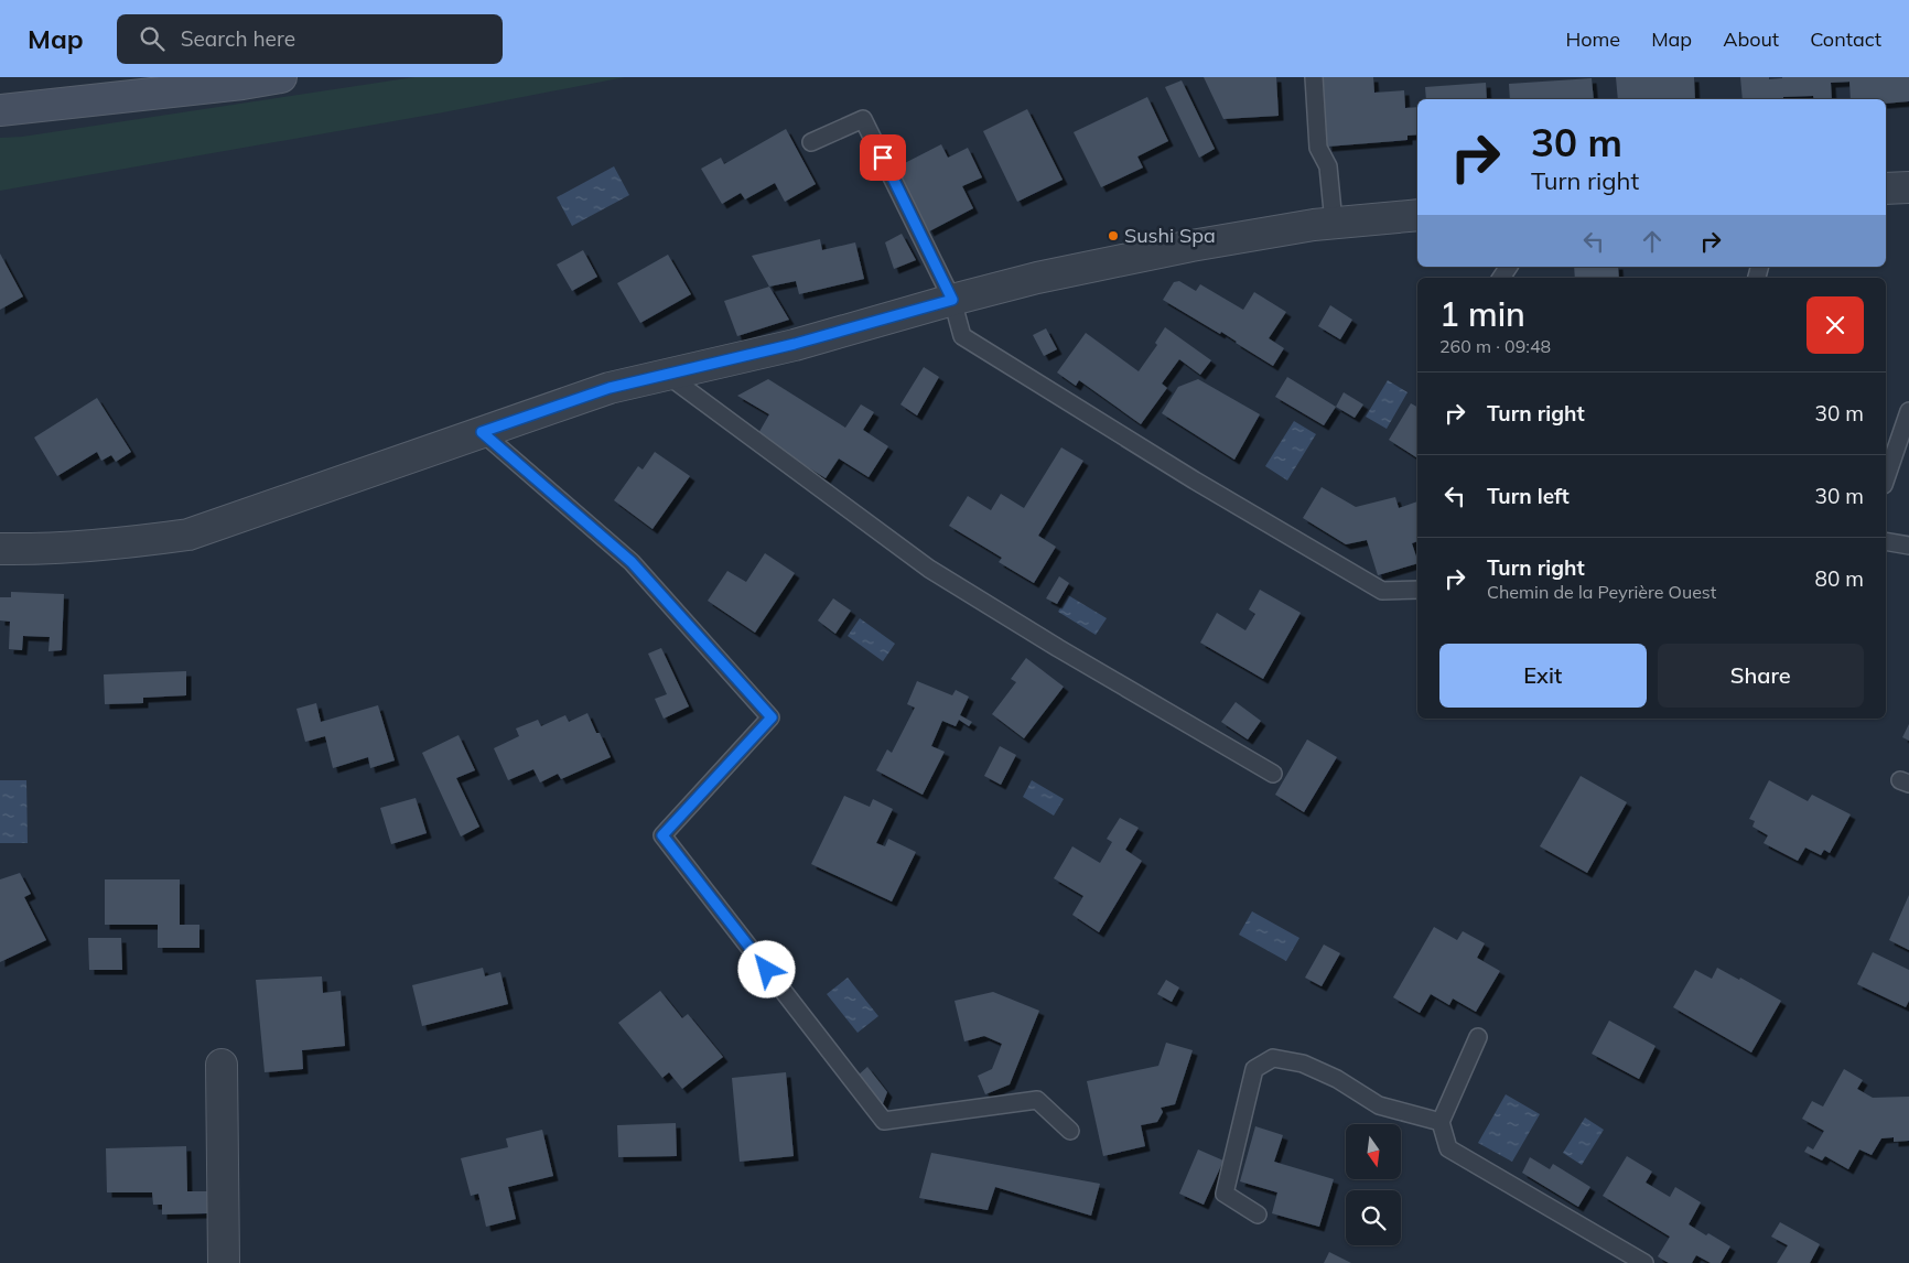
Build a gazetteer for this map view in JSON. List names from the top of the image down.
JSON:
{
  "places": ["Sushi Spa"],
  "north": "bottom",
  "page": {
    "header": "Map",
    "search": "Search here",
    "nav": [
      "Home",
      "Map",
      "About",
      "Contact"
    ],
    "turn": ["30 m", "Turn right"],
    "heading": ["1 min", "260 m · 09:48"],
    "list": [
      {
        "name": "Turn right",
        "value": "30 m"
      },
      {
        "name": "Turn left",
        "value": "30 m"
      },
      {
        "name": "Turn right",
        "note": "Chemin de la Peyrière Ouest",
        "value": "80 m"
      }
    ],
    "buttons": ["Exit", "Share"]
  }
}
